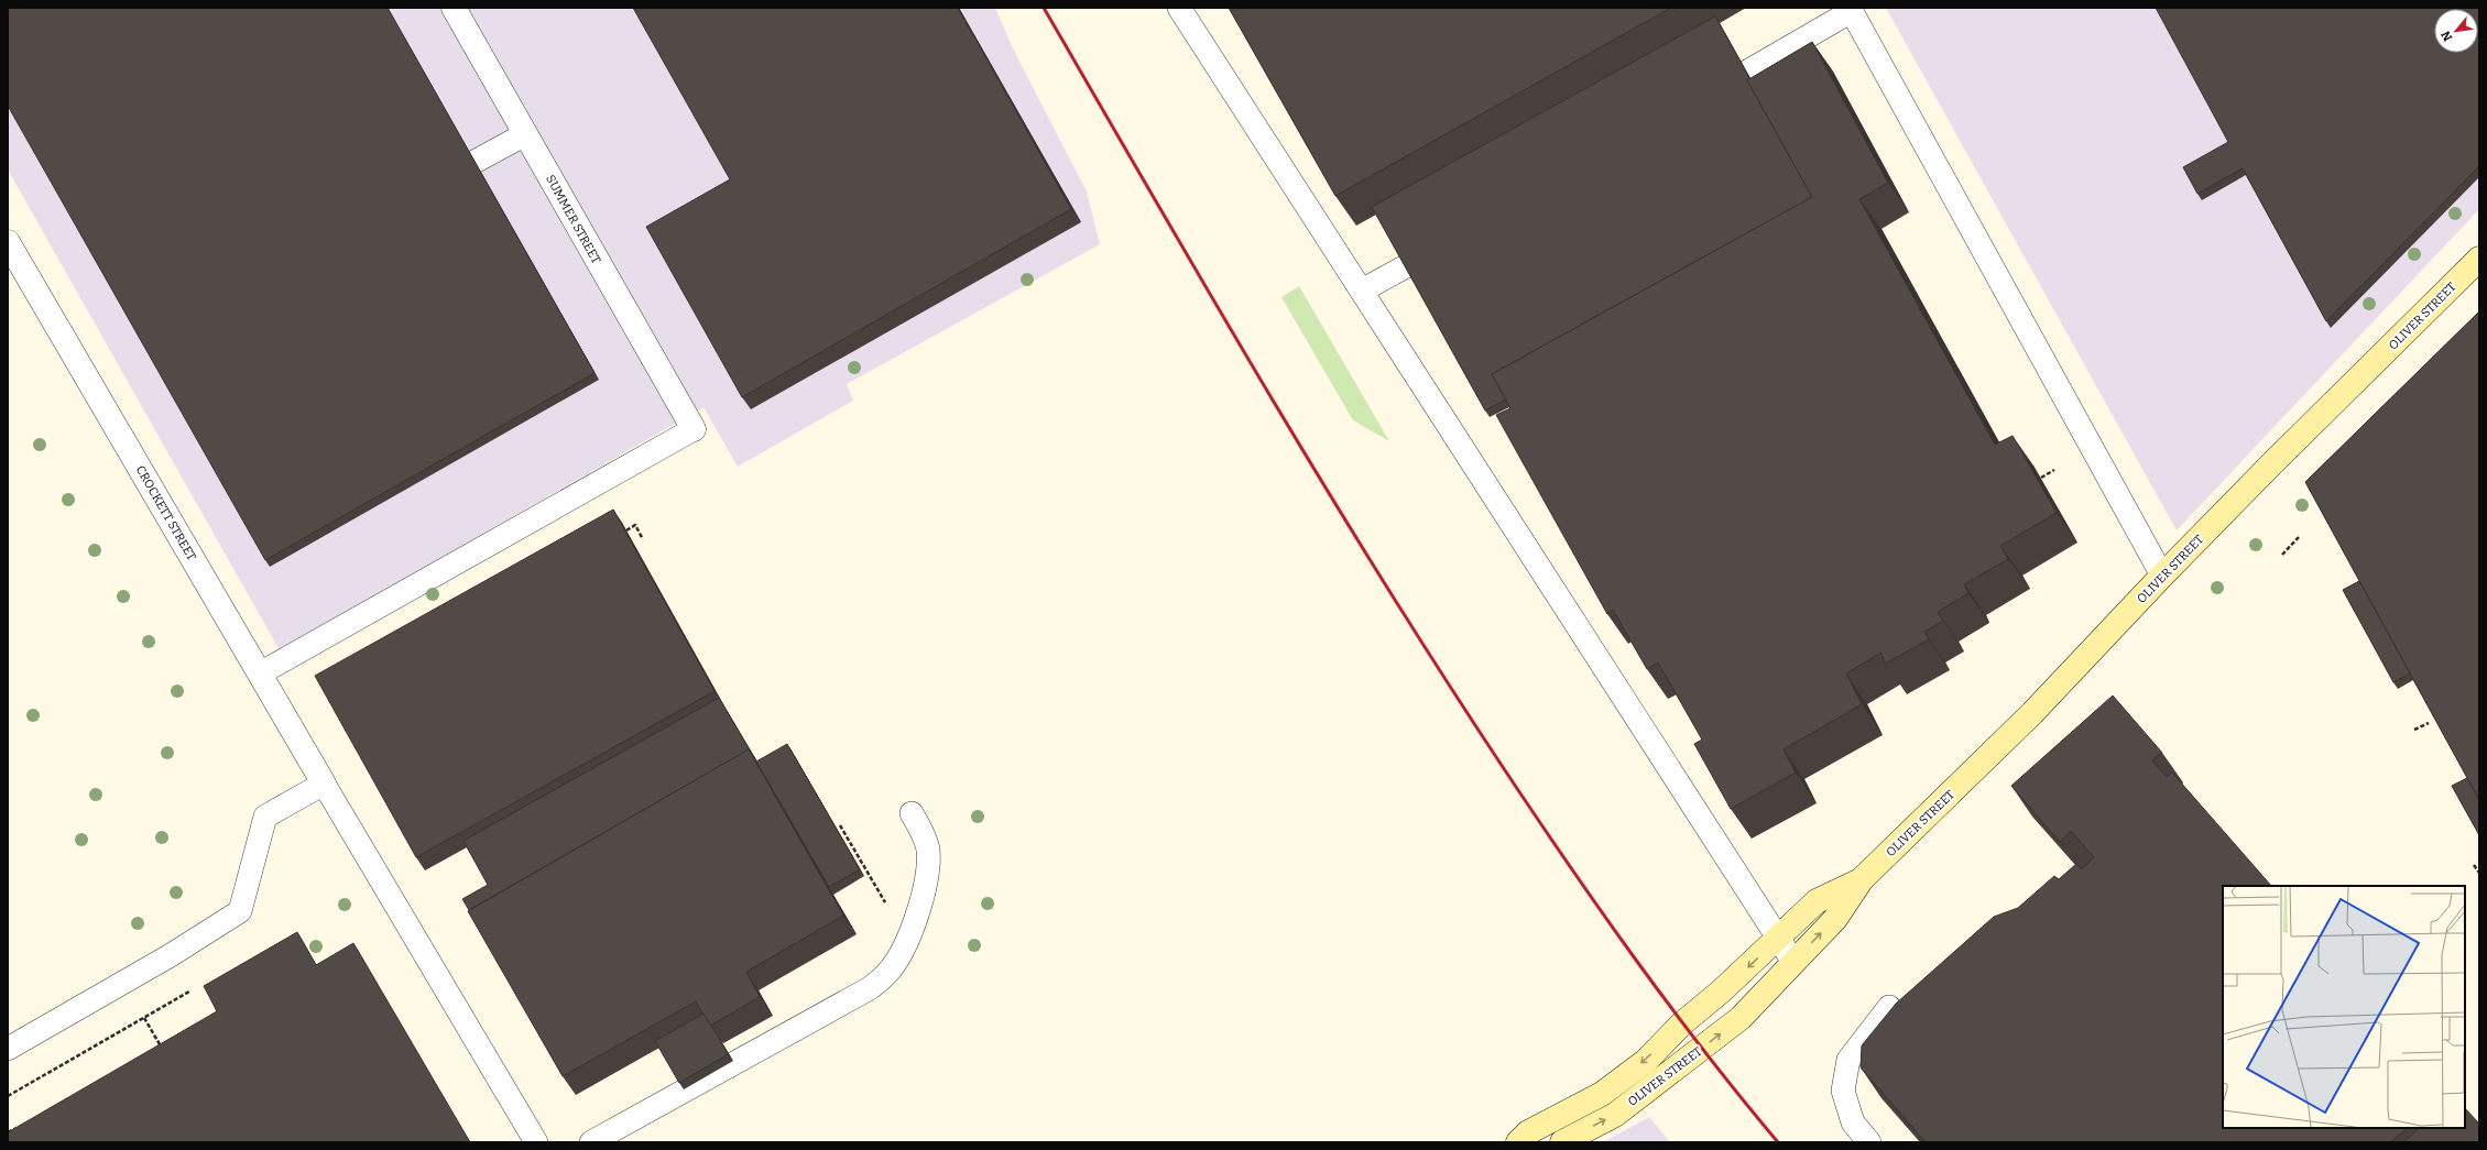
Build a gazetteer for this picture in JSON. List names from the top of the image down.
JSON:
{
  "streets": {
    "street": ["SUMMER STREET", "OLIVER STREET", "CROCKETT STREET"]
  },
  "north": "bottom left"
}
